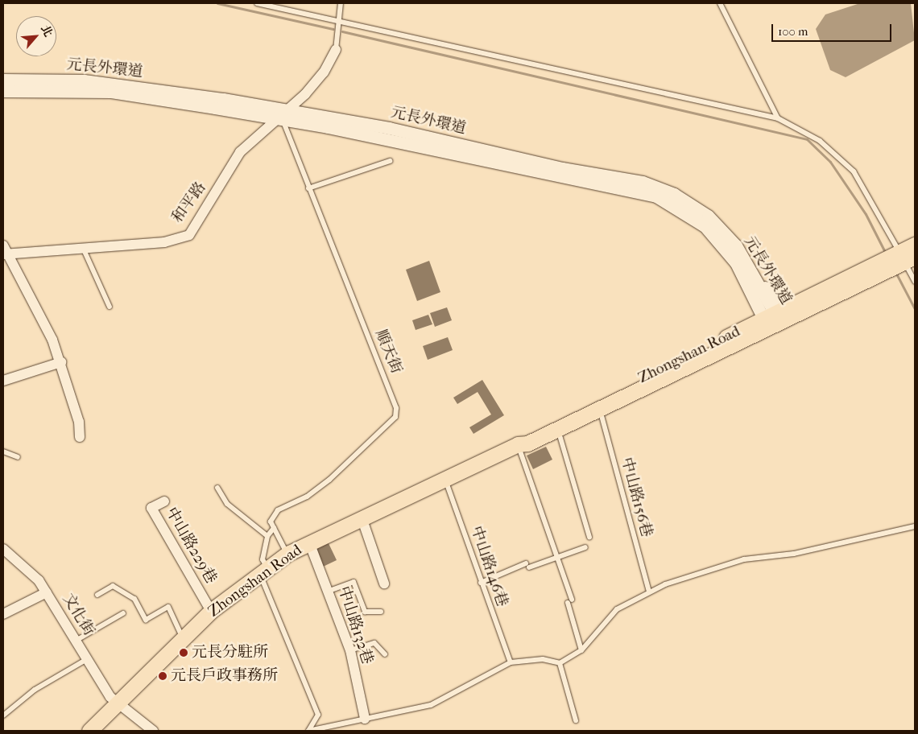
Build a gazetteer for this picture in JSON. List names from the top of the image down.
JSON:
{
  "streets": {
    "main road": ["Zhongshan Road"],
    "street": [
      "元長外環道",
      "和平路",
      "中山路229巷",
      "文化街",
      "中山路132巷"
    ],
    "lane": ["順天街", "中山路156巷", "中山路146巷"]
  },
  "crossings": [
    ["元長外環道", "和平路"],
    ["元長外環道", "順天街"],
    ["元長外環道", "Zhongshan Road"],
    ["和平路", "順天街"],
    ["Zhongshan Road", "中山路156巷"],
    ["Zhongshan Road", "中山路229巷"],
    ["Zhongshan Road", "中山路146巷"],
    ["Zhongshan Road", "文化街"],
    ["Zhongshan Road", "中山路132巷"]
  ],
  "places": ["元長分駐所", "元長戶政事務所"],
  "scale_bar": "100 m",
  "north": "top right"
}
